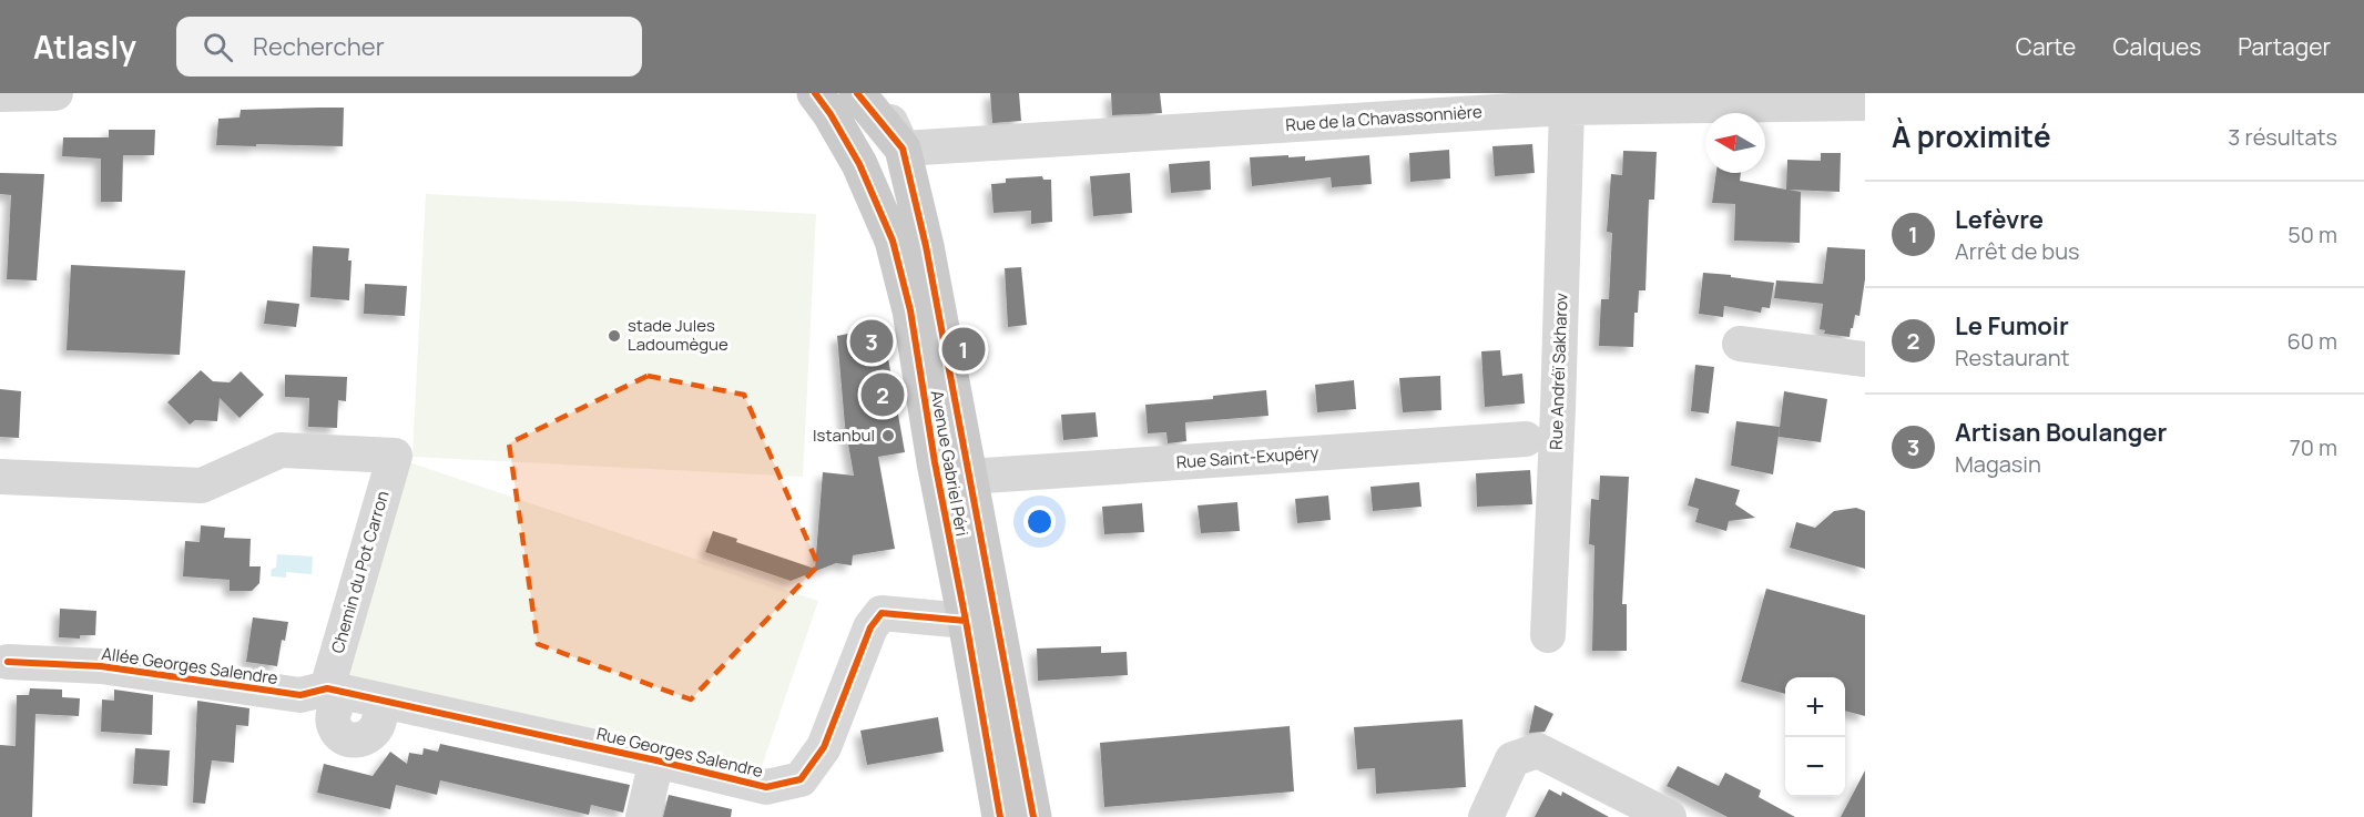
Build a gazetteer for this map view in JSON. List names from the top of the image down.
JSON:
{
  "streets": {
    "main road": ["Avenue Gabriel Péri"],
    "street": [
      "Rue de la Chavassonnière",
      "Rue Andréï Sakharov",
      "Rue Saint-Exupéry",
      "Chemin du Pot Carron",
      "Allée Georges Salendre",
      "Rue Georges Salendre"
    ]
  },
  "crossings": [
    ["Rue de la Chavassonnière", "Rue Andréï Sakharov"],
    ["Rue de la Chavassonnière", "Avenue Gabriel Péri"],
    ["Rue Saint-Exupéry", "Avenue Gabriel Péri"],
    ["Avenue Gabriel Péri", "Rue Georges Salendre"],
    ["Chemin du Pot Carron", "Allée Georges Salendre"],
    ["Chemin du Pot Carron", "Rue Georges Salendre"],
    ["Allée Georges Salendre", "Rue Georges Salendre"]
  ],
  "places": ["stade Jules Ladoumègue", "Istanbul"],
  "north": "left",
  "page": {
    "header": "Atlasly",
    "search": "Rechercher",
    "nav": ["Carte", "Calques", "Partager"],
    "heading": ["À proximité", "3 résultats"],
    "list": [
      {
        "mark": "1",
        "name": "Lefèvre",
        "note": "Arrêt de bus",
        "value": "50 m"
      },
      {
        "mark": "2",
        "name": "Le Fumoir",
        "note": "Restaurant",
        "value": "60 m"
      },
      {
        "mark": "3",
        "name": "Artisan Boulanger",
        "note": "Magasin",
        "value": "70 m"
      }
    ],
    "pins": ["3", "1", "2"],
    "map_buttons": ["+", "−"]
  }
}
